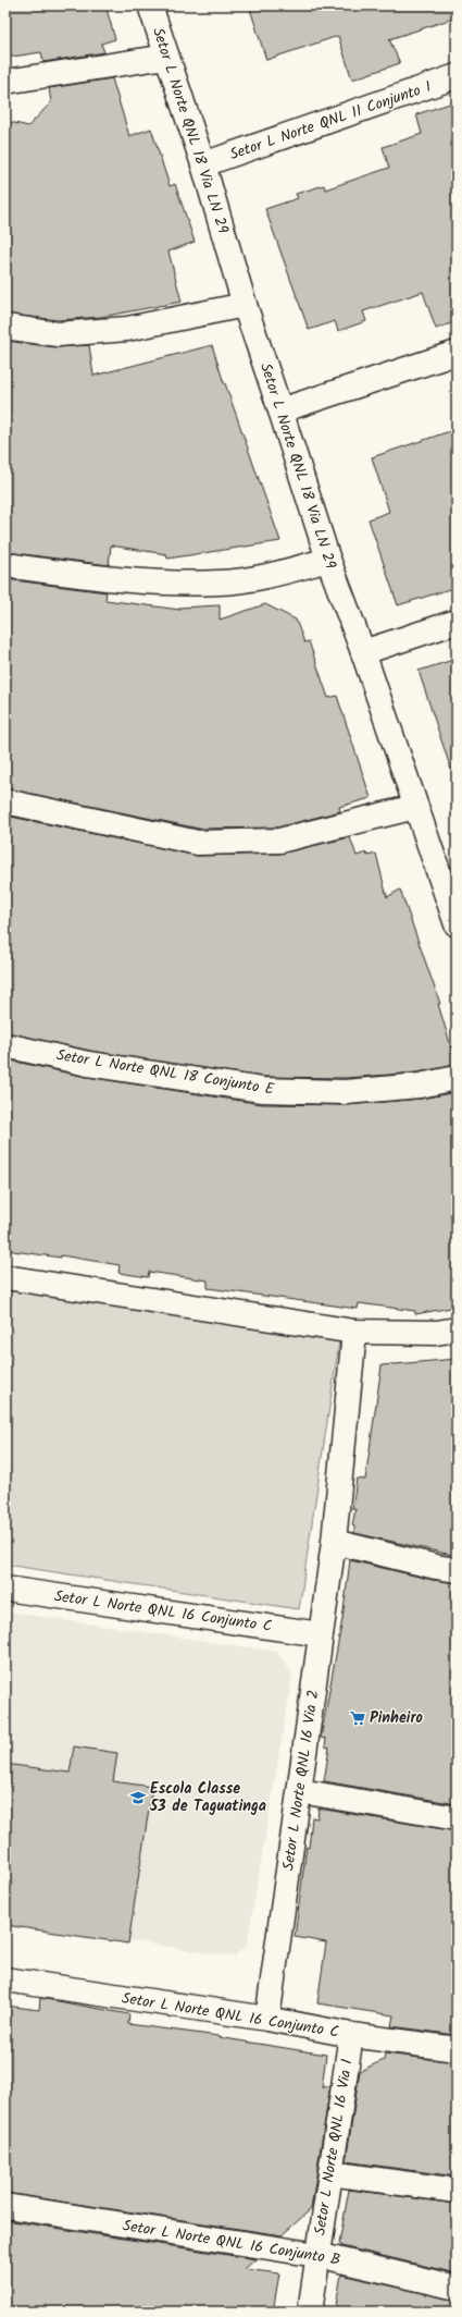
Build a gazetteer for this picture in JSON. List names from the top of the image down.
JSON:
{
  "streets": {
    "street": [
      "Setor L Norte QNL 11 Conjunto I",
      "Setor L Norte QNL 18 Via LN 29",
      "Setor L Norte QNL 18 Conjunto E",
      "Setor L Norte QNL 16 Conjunto C",
      "Setor L Norte QNL 16 Via 2",
      "Setor L Norte QNL 16 Via 1",
      "Setor L Norte QNL 16 Conjunto B"
    ]
  },
  "crossings": [
    ["Setor L Norte QNL 11 Conjunto I", "Setor L Norte QNL 18 Via LN 29"],
    ["Setor L Norte QNL 16 Conjunto C", "Setor L Norte QNL 16 Via 2"],
    ["Setor L Norte QNL 16 Conjunto C", "Setor L Norte QNL 16 Via 1"],
    ["Setor L Norte QNL 16 Via 1", "Setor L Norte QNL 16 Conjunto B"]
  ],
  "places": {
    "supermarket": ["Pinheiro"],
    "school or university": ["Escola Classe 53 de Taguatinga"]
  }
}
